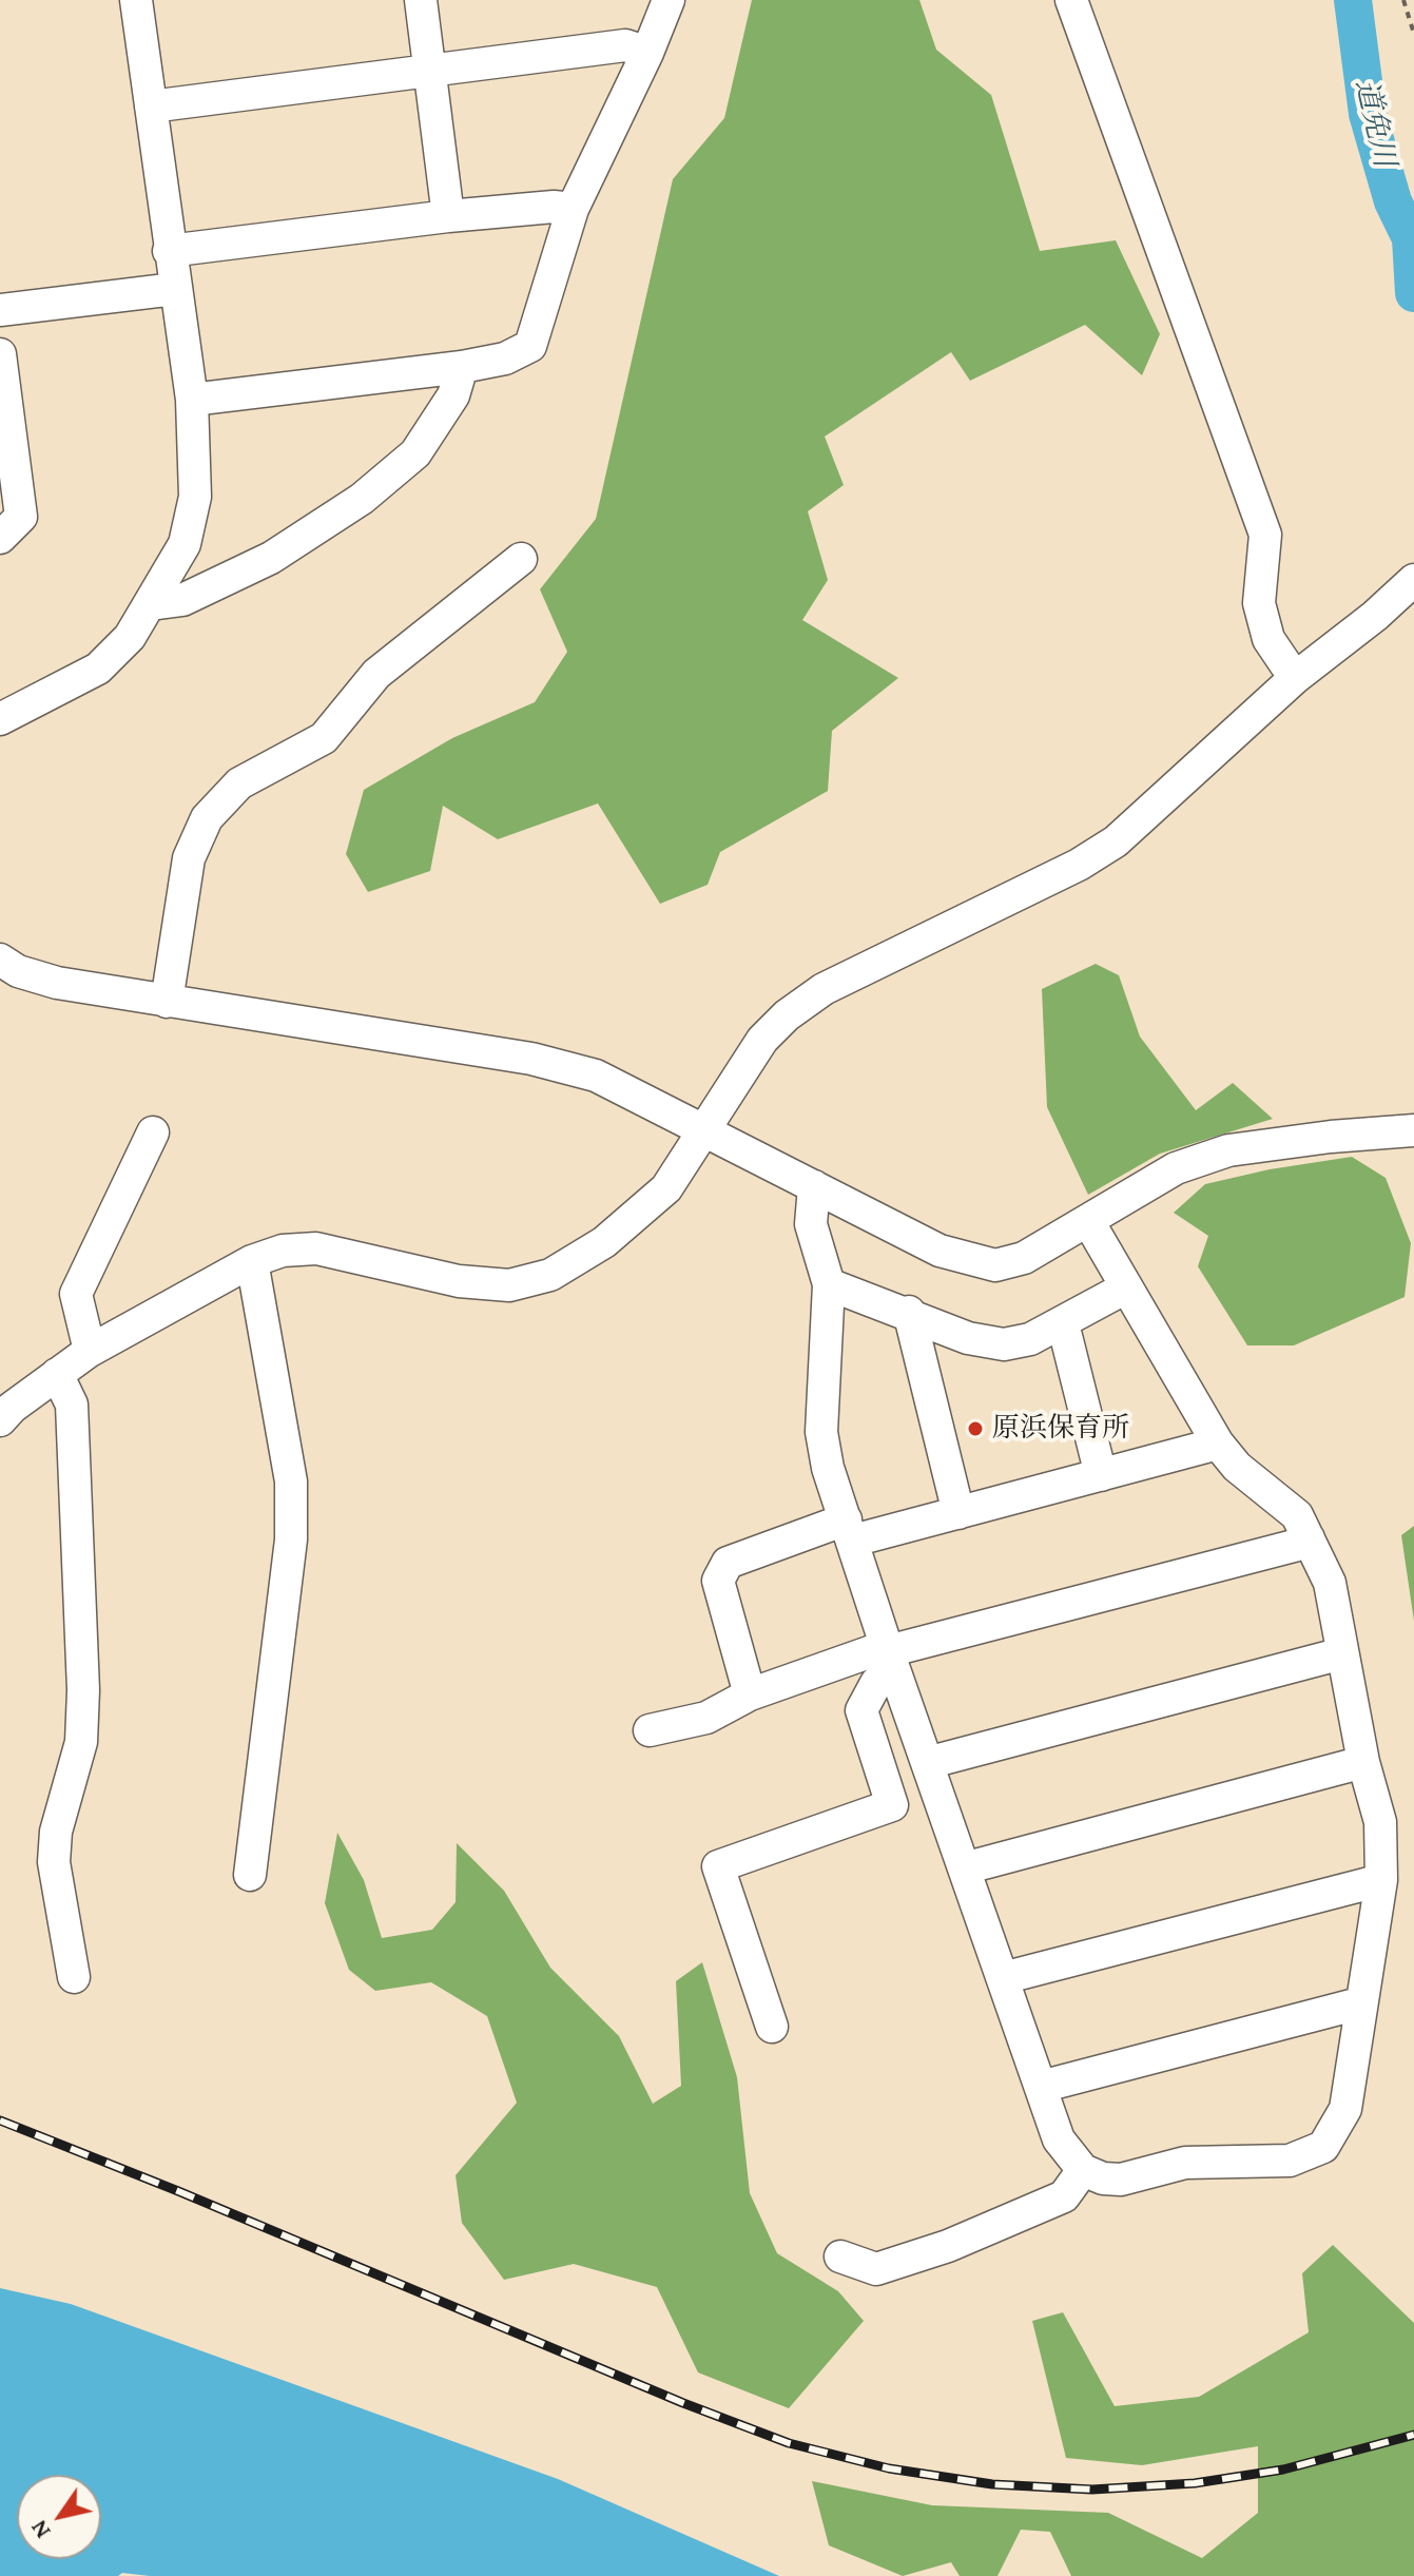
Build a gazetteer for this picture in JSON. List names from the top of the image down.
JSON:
{
  "water": ["道免川"],
  "places": ["原浜保育所"],
  "north": "bottom left"
}
